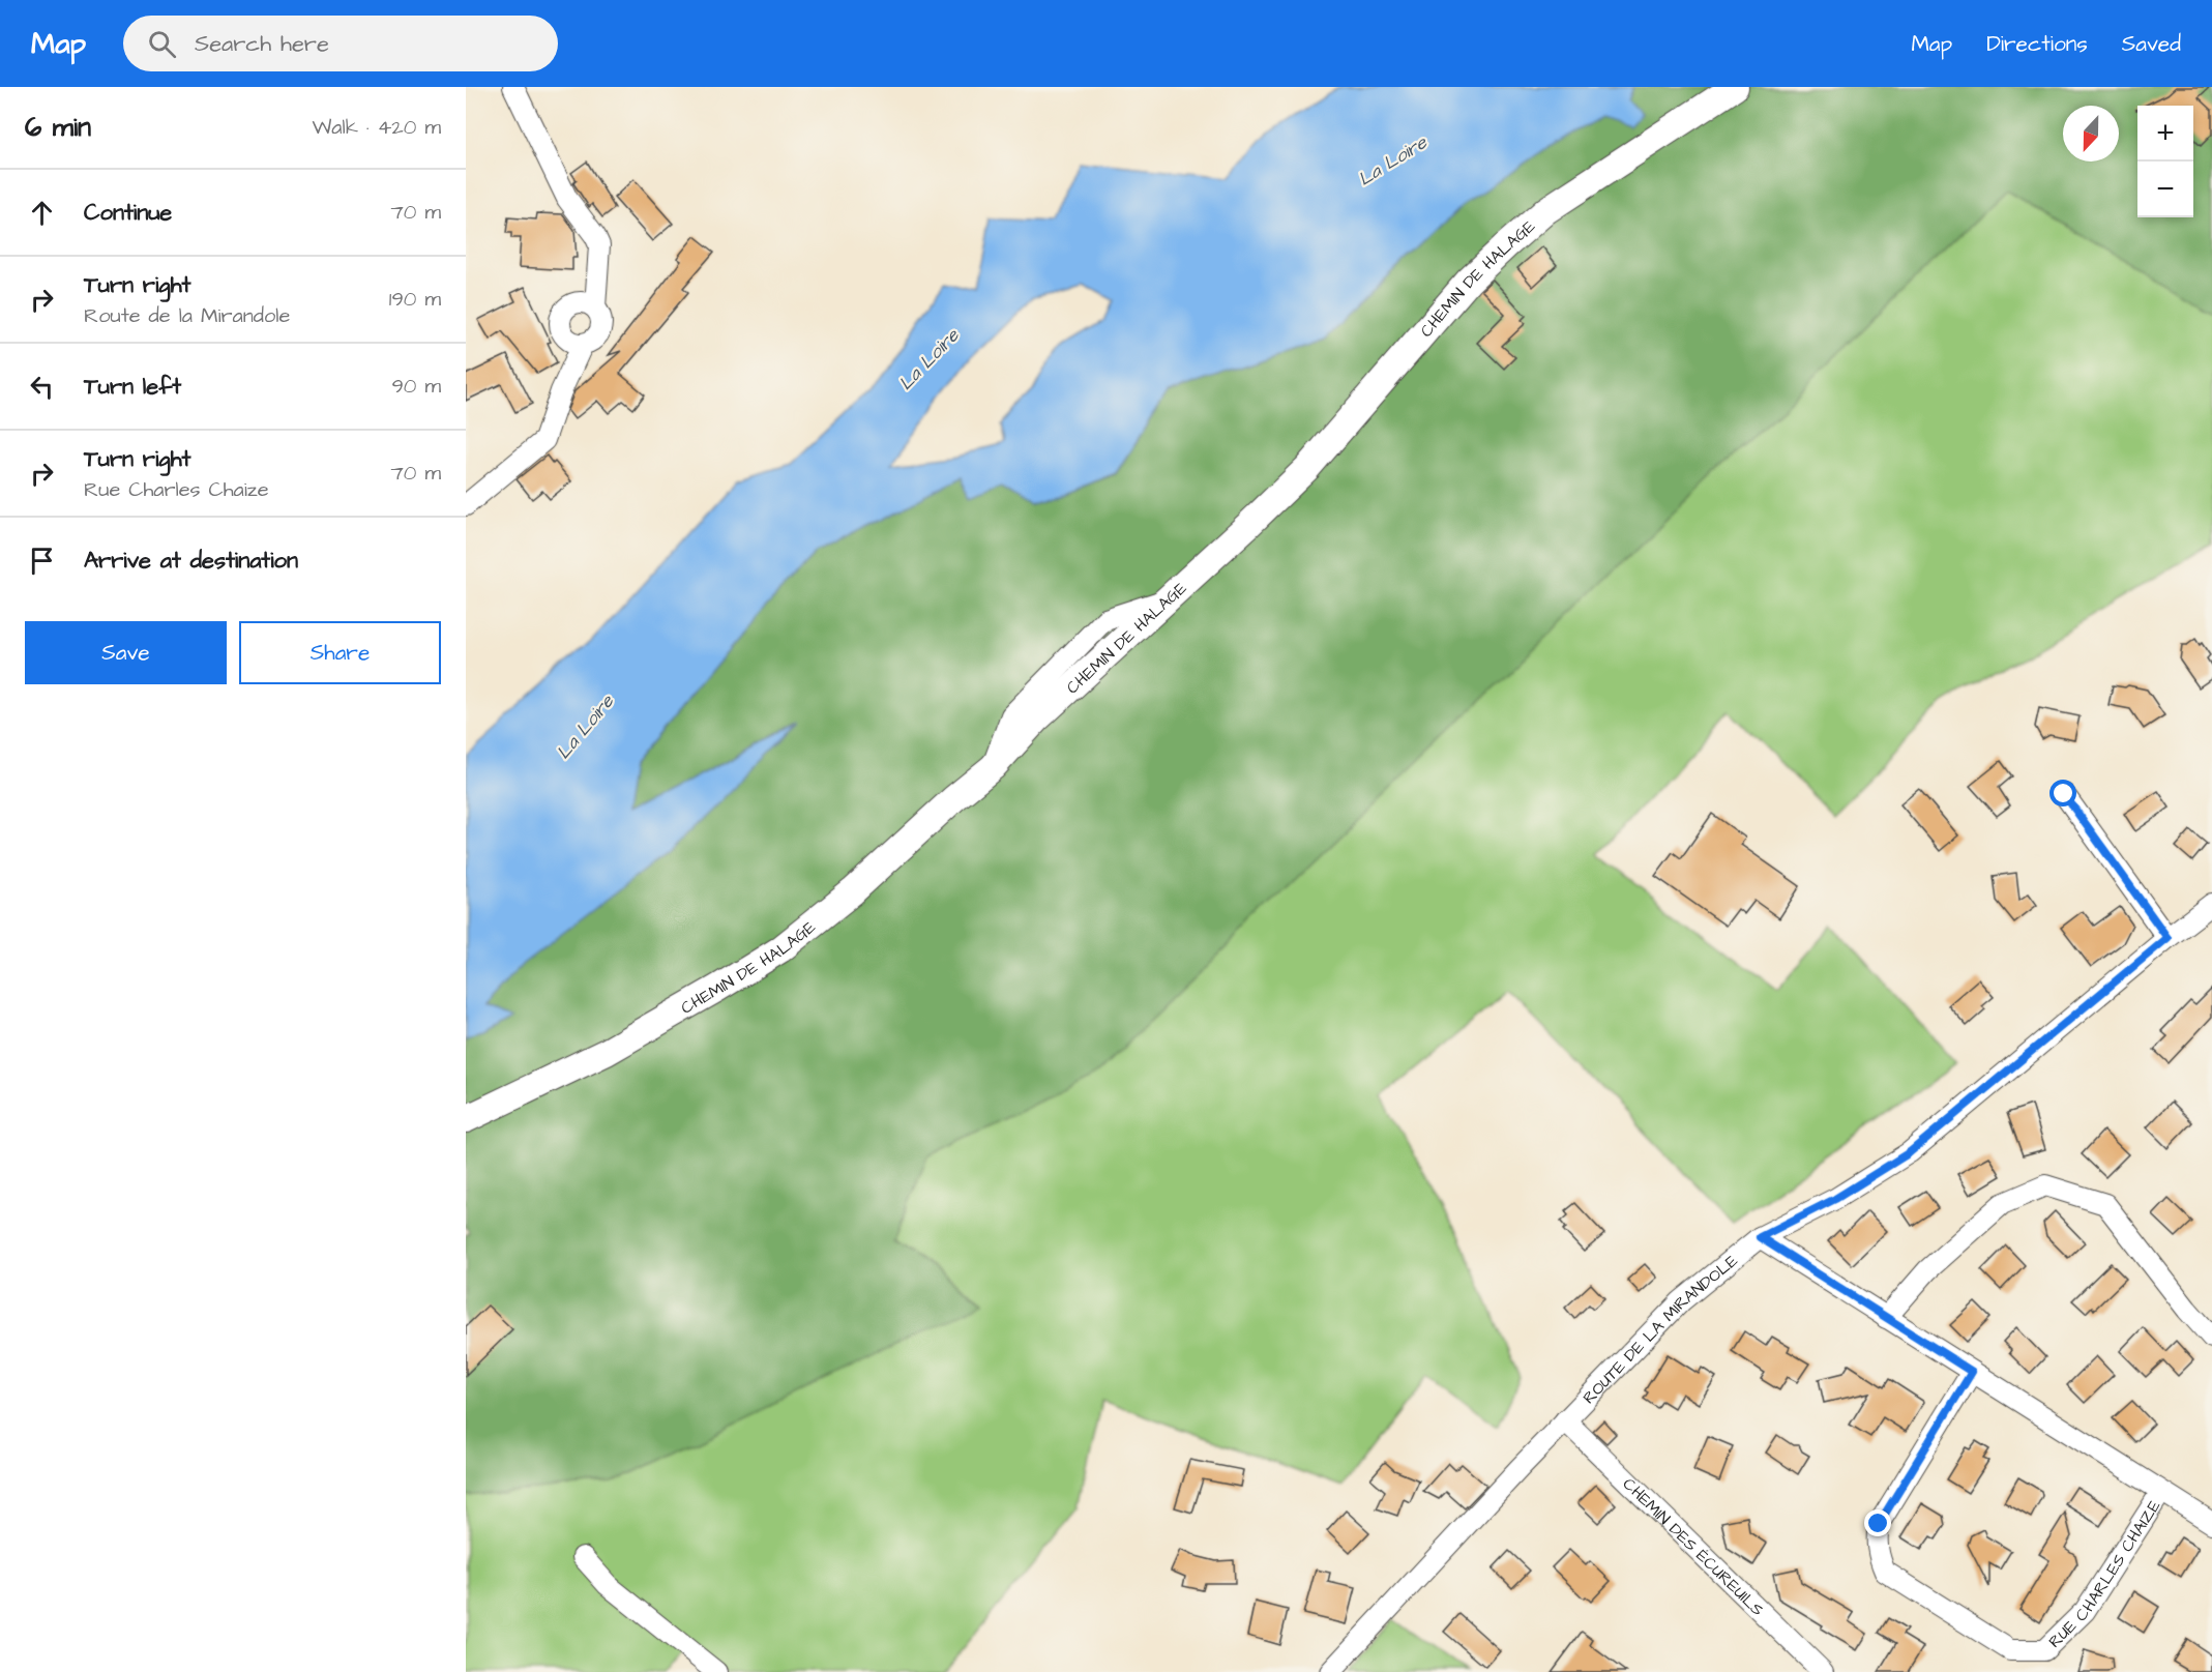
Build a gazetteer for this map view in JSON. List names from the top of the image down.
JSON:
{
  "streets": {
    "main road": ["CHEMIN DE HALAGE"],
    "street": ["ROUTE DE LA MIRANDOLE", "CHEMIN DES ÉCUREUILS", "RUE CHARLES CHAIZE"]
  },
  "crossings": [
    ["ROUTE DE LA MIRANDOLE", "CHEMIN DES ÉCUREUILS"]
  ],
  "water": ["La Loire"],
  "north": "bottom",
  "page": {
    "header": "Map",
    "search": "Search here",
    "nav": ["Map", "Directions", "Saved"],
    "heading": ["6 min", "Walk · 420 m"],
    "map_buttons": ["+", "−"],
    "list": [
      ["Continue", "70 m"],
      ["Turn right", "Route de la Mirandole", "190 m"],
      ["Turn left", "90 m"],
      ["Turn right", "Rue Charles Chaize", "70 m"],
      "Arrive at destination"
    ],
    "buttons": ["Save", "Share"]
  }
}
